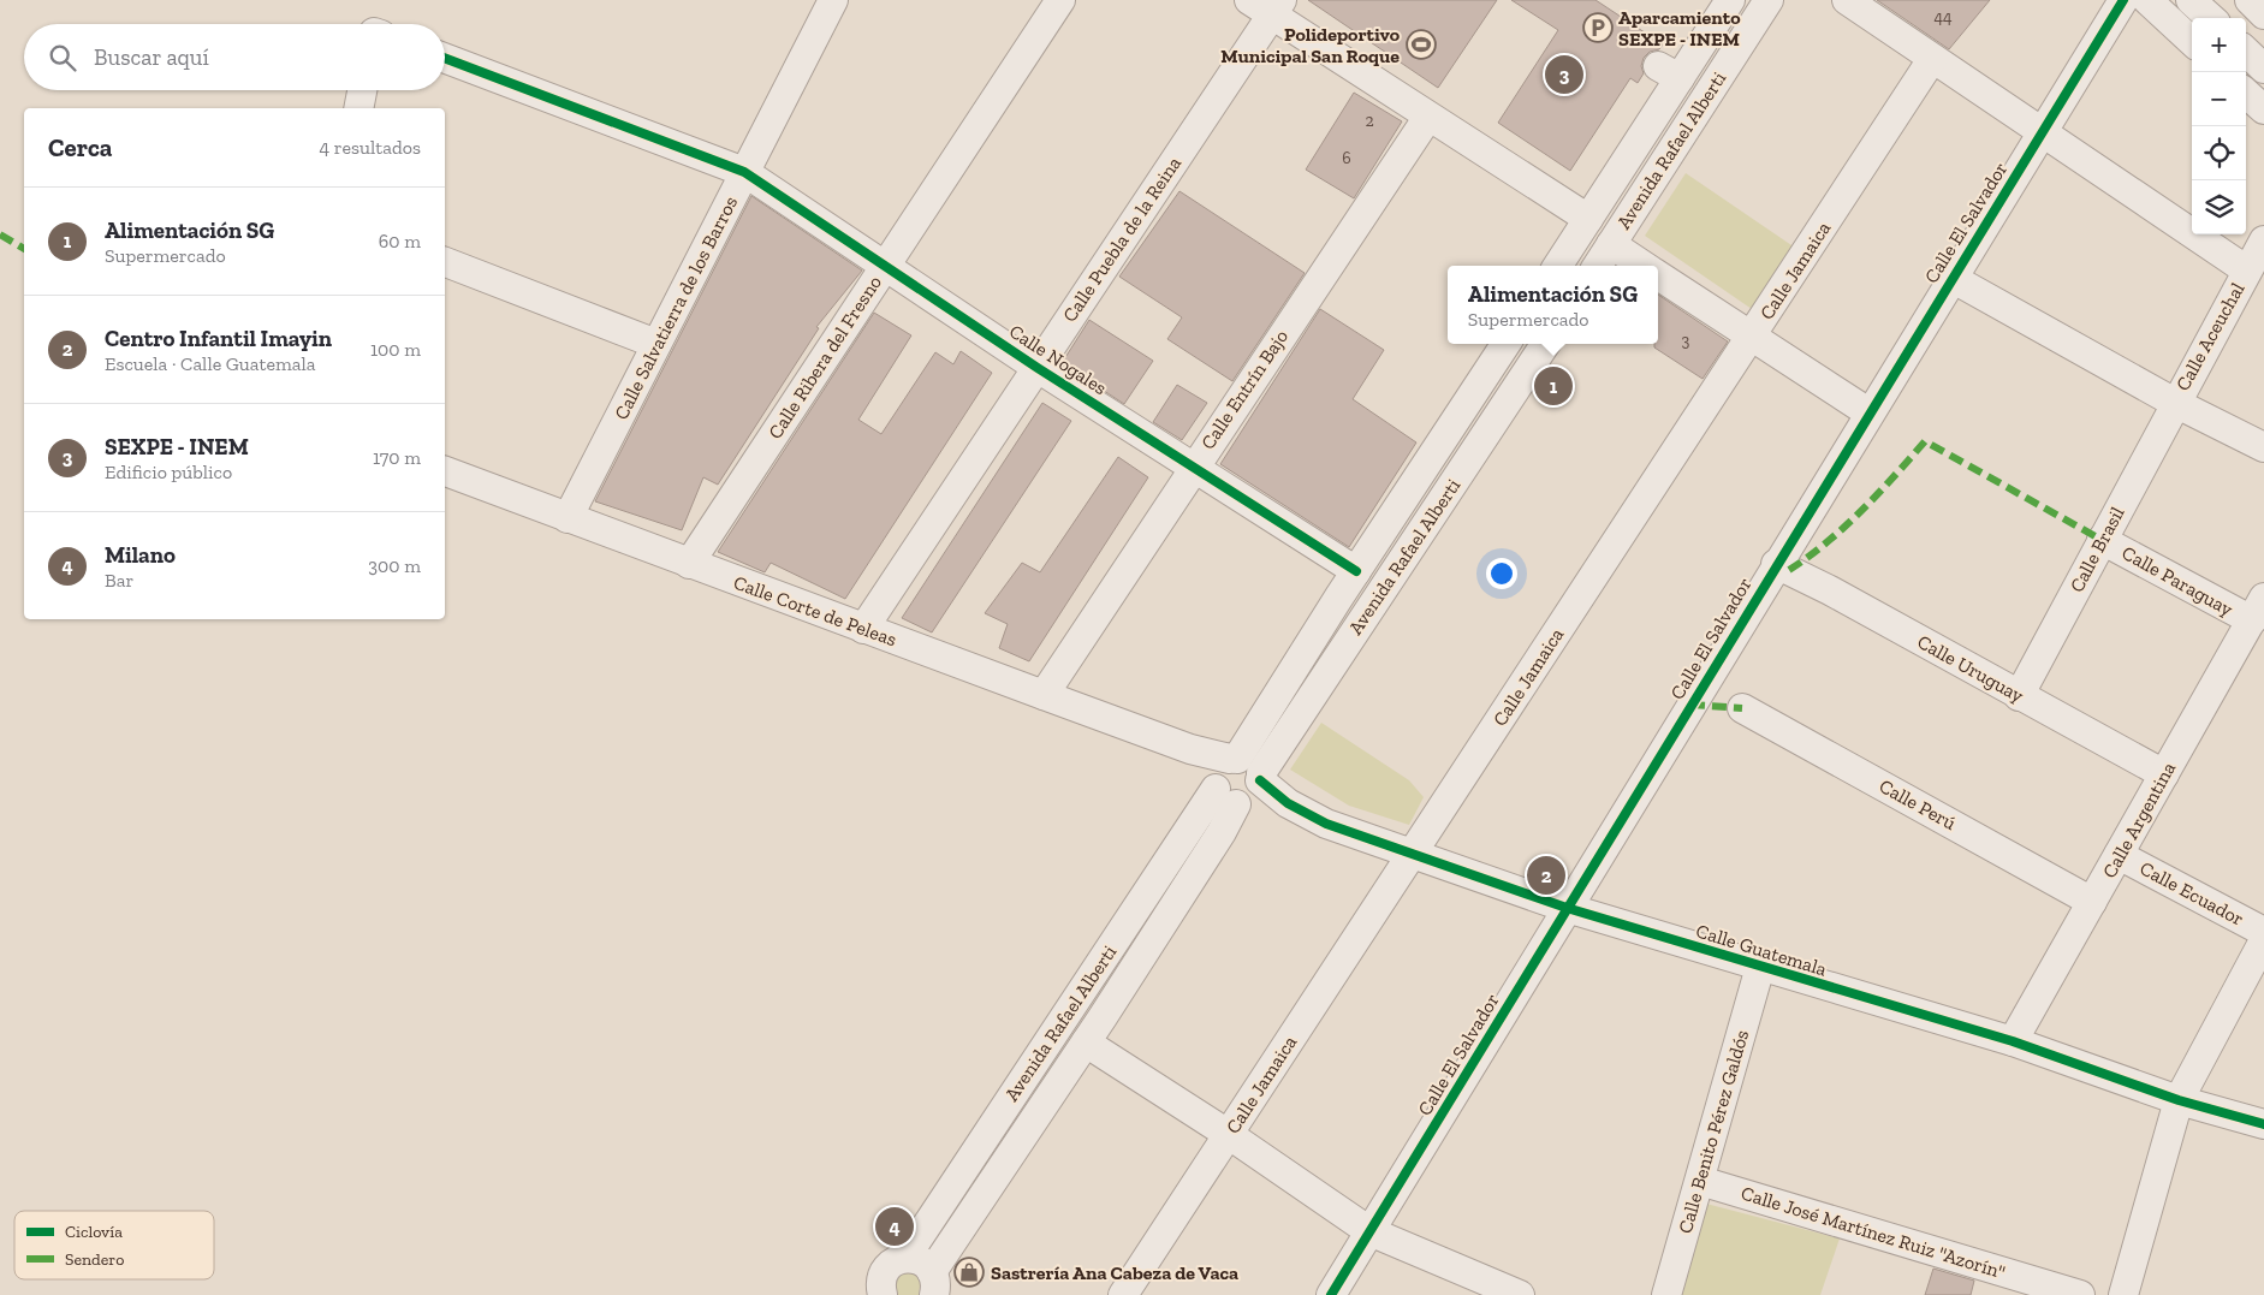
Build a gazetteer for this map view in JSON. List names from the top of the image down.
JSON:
{
  "streets": {
    "street": [
      "Avenida Rafael Alberti",
      "Calle El Salvador",
      "Calle Puebla de la Reina",
      "Calle Jamaica",
      "Calle Salvatierra de los Barros",
      "Calle Aceuchal",
      "Calle Ribera del Fresno",
      "Calle Nogales",
      "Calle Entrín Bajo",
      "Calle Brasil",
      "Calle Paraguay",
      "Calle Corte de Peleas",
      "Calle Uruguay",
      "Calle Perú",
      "Calle Argentina",
      "Calle Ecuador",
      "Calle Guatemala",
      "Calle Benito Pérez Galdós",
      "Calle José Martínez Ruiz \"Azorín\""
    ]
  },
  "crossings": [
    ["Avenida Rafael Alberti", "Calle Nogales"],
    ["Avenida Rafael Alberti", "Calle Corte de Peleas"],
    ["Avenida Rafael Alberti", "Calle Guatemala"],
    ["Calle El Salvador", "Calle Uruguay"],
    ["Calle El Salvador", "Calle Guatemala"],
    ["Calle Puebla de la Reina", "Calle Nogales"],
    ["Calle Puebla de la Reina", "Calle Corte de Peleas"],
    ["Calle Jamaica", "Calle Guatemala"],
    ["Calle Salvatierra de los Barros", "Calle Nogales"],
    ["Calle Salvatierra de los Barros", "Calle Corte de Peleas"],
    ["Calle Aceuchal", "Calle Brasil"],
    ["Calle Ribera del Fresno", "Calle Nogales"],
    ["Calle Ribera del Fresno", "Calle Corte de Peleas"],
    ["Calle Nogales", "Calle Entrín Bajo"],
    ["Calle Entrín Bajo", "Calle Corte de Peleas"],
    ["Calle Brasil", "Calle Paraguay"],
    ["Calle Brasil", "Calle Uruguay"],
    ["Calle Paraguay", "Calle Argentina"],
    ["Calle Corte de Peleas", "Calle Guatemala"],
    ["Calle Uruguay", "Calle Argentina"],
    ["Calle Perú", "Calle Argentina"],
    ["Calle Argentina", "Calle Ecuador"],
    ["Calle Argentina", "Calle Guatemala"],
    ["Calle Guatemala", "Calle Benito Pérez Galdós"],
    ["Calle Benito Pérez Galdós", "Calle José Martínez Ruiz \"Azorín\""]
  ],
  "places": {
    "parking": ["Aparcamiento SEXPE - INEM"],
    "sports": ["Polideportivo Municipal San Roque"],
    "shop": ["Sastrería Ana Cabeza de Vaca"]
  },
  "house_numbers": [
    "44",
    "2",
    "6",
    "3"
  ],
  "legend": ["Ciclovía", "Sendero"],
  "page": {
    "map_buttons": ["+", "−"],
    "search": "Buscar aquí",
    "pins": [
      "3",
      "1",
      "2",
      "4"
    ],
    "heading": ["Cerca", "4 resultados"],
    "list": [
      {
        "mark": "1",
        "name": "Alimentación SG",
        "note": "Supermercado",
        "value": "60 m"
      },
      {
        "mark": "2",
        "name": "Centro Infantil Imayin",
        "note": "Escuela · Calle Guatemala",
        "value": "100 m"
      },
      {
        "mark": "3",
        "name": "SEXPE - INEM",
        "note": "Edificio público",
        "value": "170 m"
      },
      {
        "mark": "4",
        "name": "Milano",
        "note": "Bar",
        "value": "300 m"
      }
    ],
    "popup": ["Alimentación SG", "Supermercado"]
  }
}
